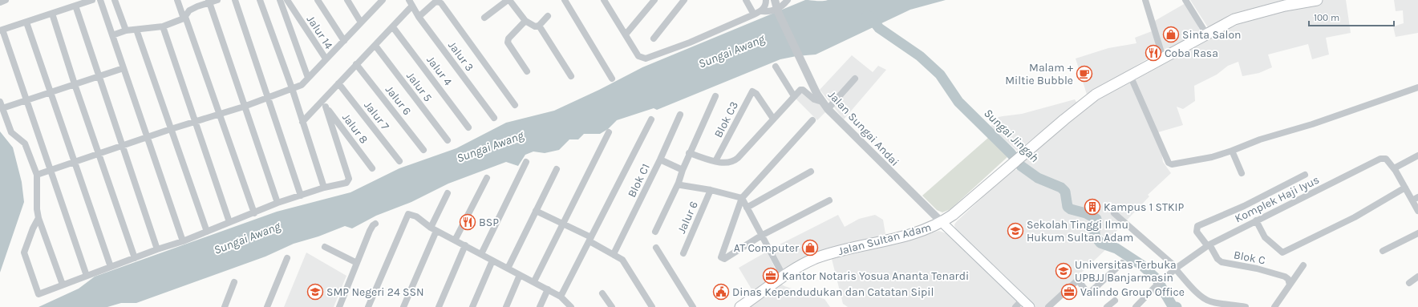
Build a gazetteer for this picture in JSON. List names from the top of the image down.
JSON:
{
  "streets": {
    "main road": ["Jalan Sultan Adam"],
    "street": [
      "Jalur 14",
      "Jalur 3",
      "Jalur 4",
      "Jalur 5",
      "Jalur 6",
      "Jalur 7",
      "Blok C3",
      "Jalur 8",
      "Jalan Sungai Andai",
      "Blok C1",
      "Komplek Haji Iyus",
      "Blok C"
    ]
  },
  "crossings": [
    ["Jalan Sungai Andai", "Jalan Sultan Adam"],
    ["Komplek Haji Iyus", "Blok C"]
  ],
  "water": ["Sungai Awang", "Sungai Jingah"],
  "places": {
    "shop": ["Sinta Salon", "AT Computer"],
    "restaurant": ["Coba Rasa", "BSP"],
    "cafe": ["Malam + Miltie Bubble"],
    "building": ["Kampus 1 STKIP"],
    "school or university": ["Sekolah Tinggi Ilmu Hukum Sultan Adam", "Universitas Terbuka UPBJJ Banjarmasin", "SMP Negeri 24 SSN"],
    "office": ["Kantor Notaris Yosua Ananta Tenardi", "Valindo Group Office"],
    "public building": ["Dinas Kependudukan dan Catatan Sipil"]
  },
  "scale_bar": "100 m"
}
